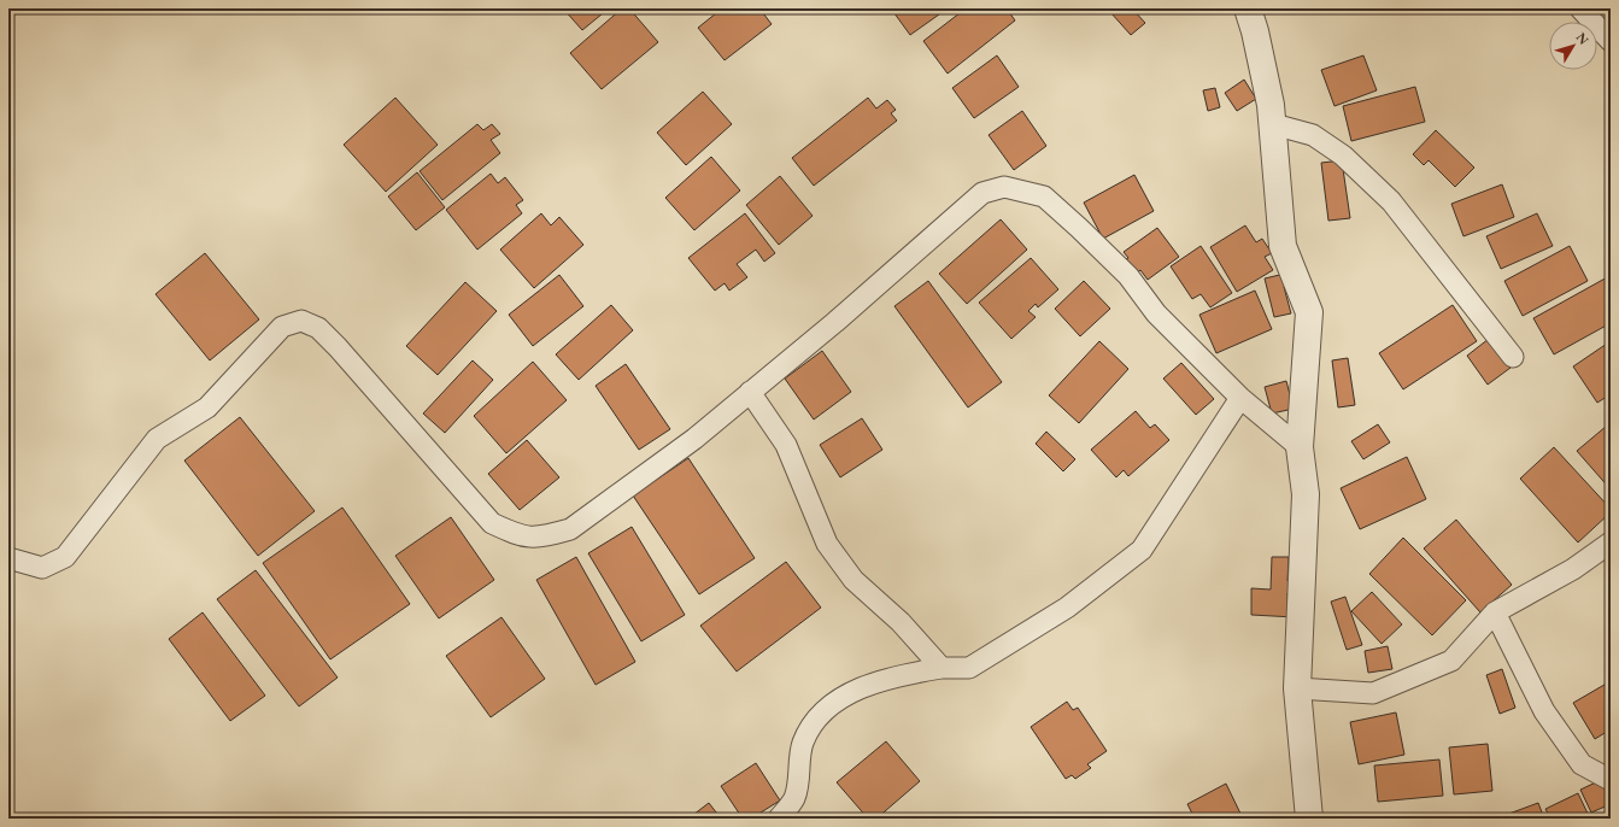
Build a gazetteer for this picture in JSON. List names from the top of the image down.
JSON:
{
  "north": "top right"
}
